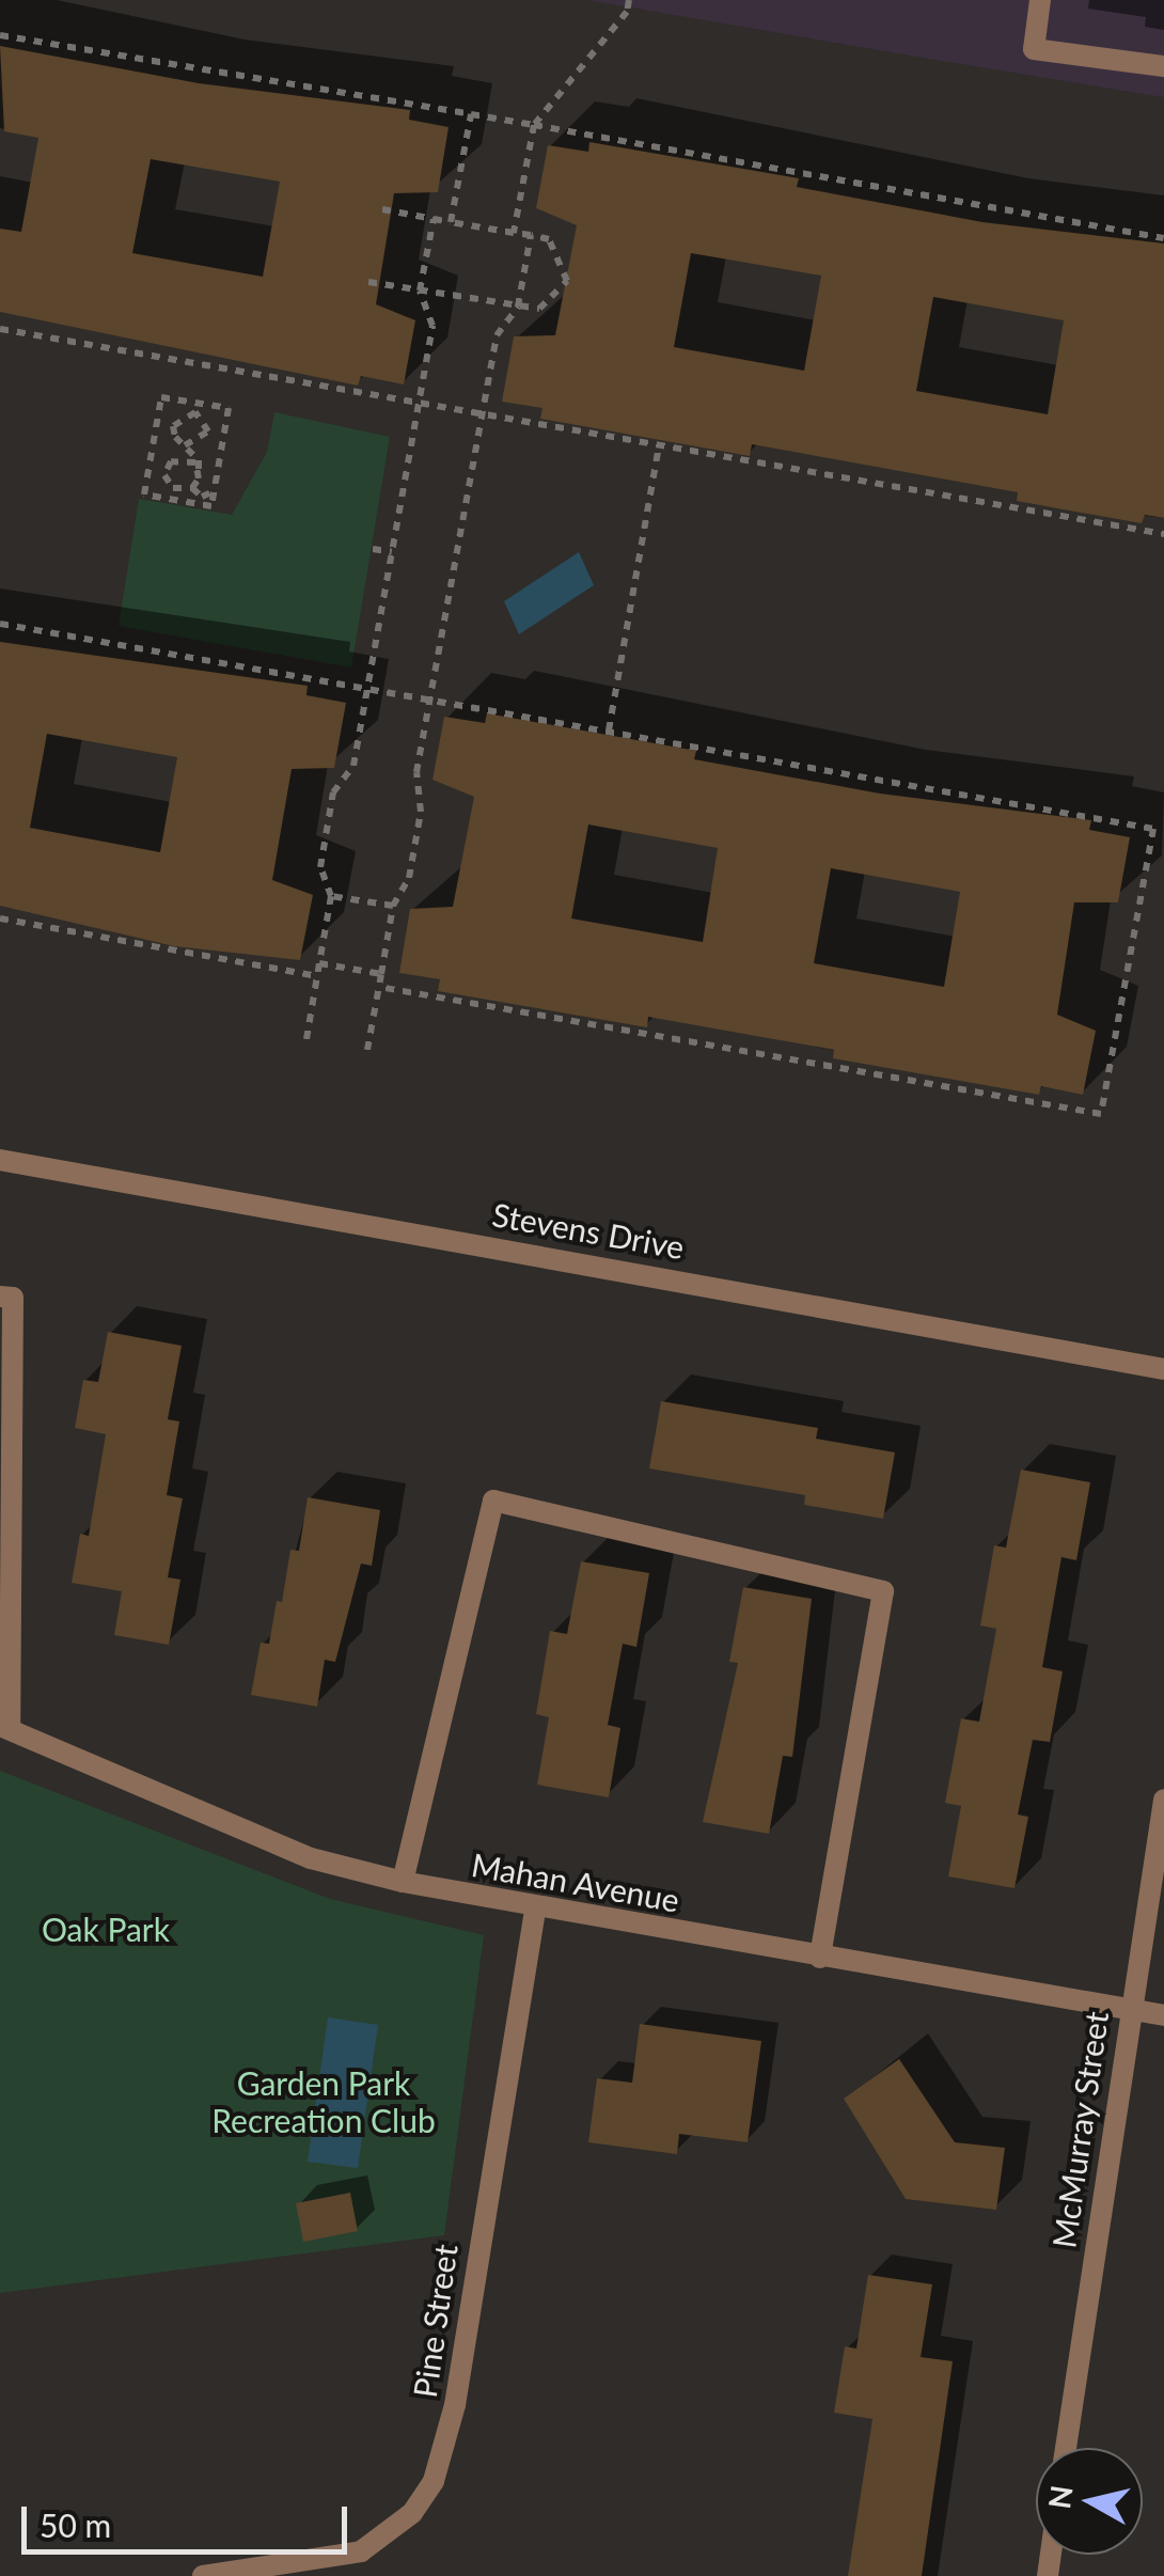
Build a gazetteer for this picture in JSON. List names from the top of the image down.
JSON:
{
  "streets": {
    "street": [
      "Stevens Drive",
      "Mahan Avenue",
      "McMurray Street",
      "Pine Street"
    ]
  },
  "crossings": [
    ["Mahan Avenue", "McMurray Street"],
    ["Mahan Avenue", "Pine Street"]
  ],
  "parks": ["Oak Park", "Garden Park Recreation Club"],
  "scale_bar": "50 m",
  "north": "left"
}
